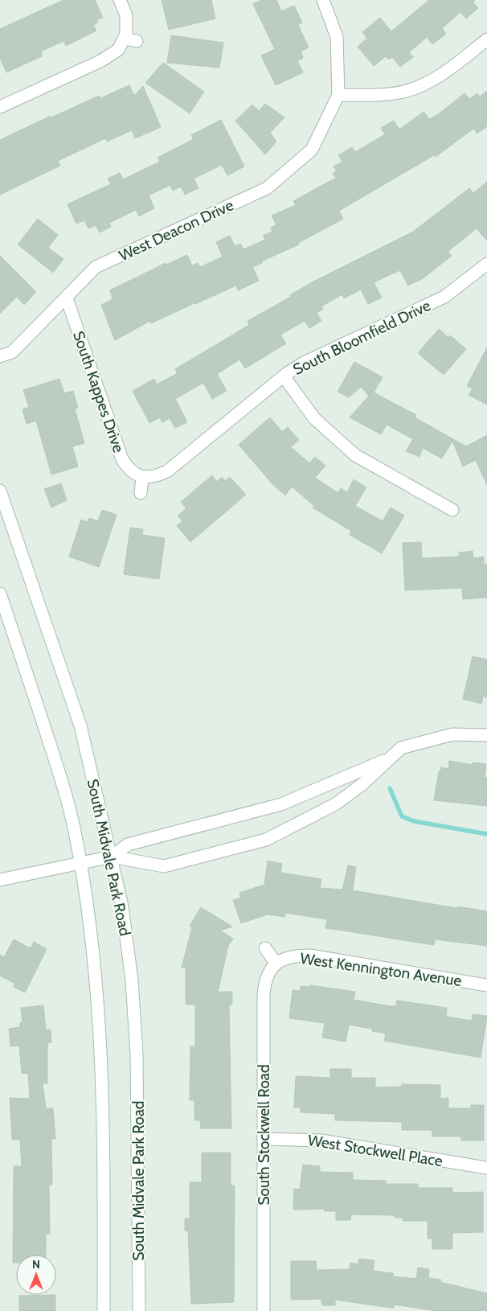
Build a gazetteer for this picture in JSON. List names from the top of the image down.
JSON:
{
  "streets": {
    "street": [
      "West Deacon Drive",
      "South Bloomfield Drive",
      "South Kappes Drive",
      "South Midvale Park Road",
      "West Kennington Avenue",
      "South Stockwell Road",
      "West Stockwell Place"
    ]
  },
  "crossings": [
    ["West Deacon Drive", "South Kappes Drive"],
    ["South Bloomfield Drive", "South Kappes Drive"],
    ["West Kennington Avenue", "South Stockwell Road"],
    ["South Stockwell Road", "West Stockwell Place"]
  ],
  "north": "top"
}
